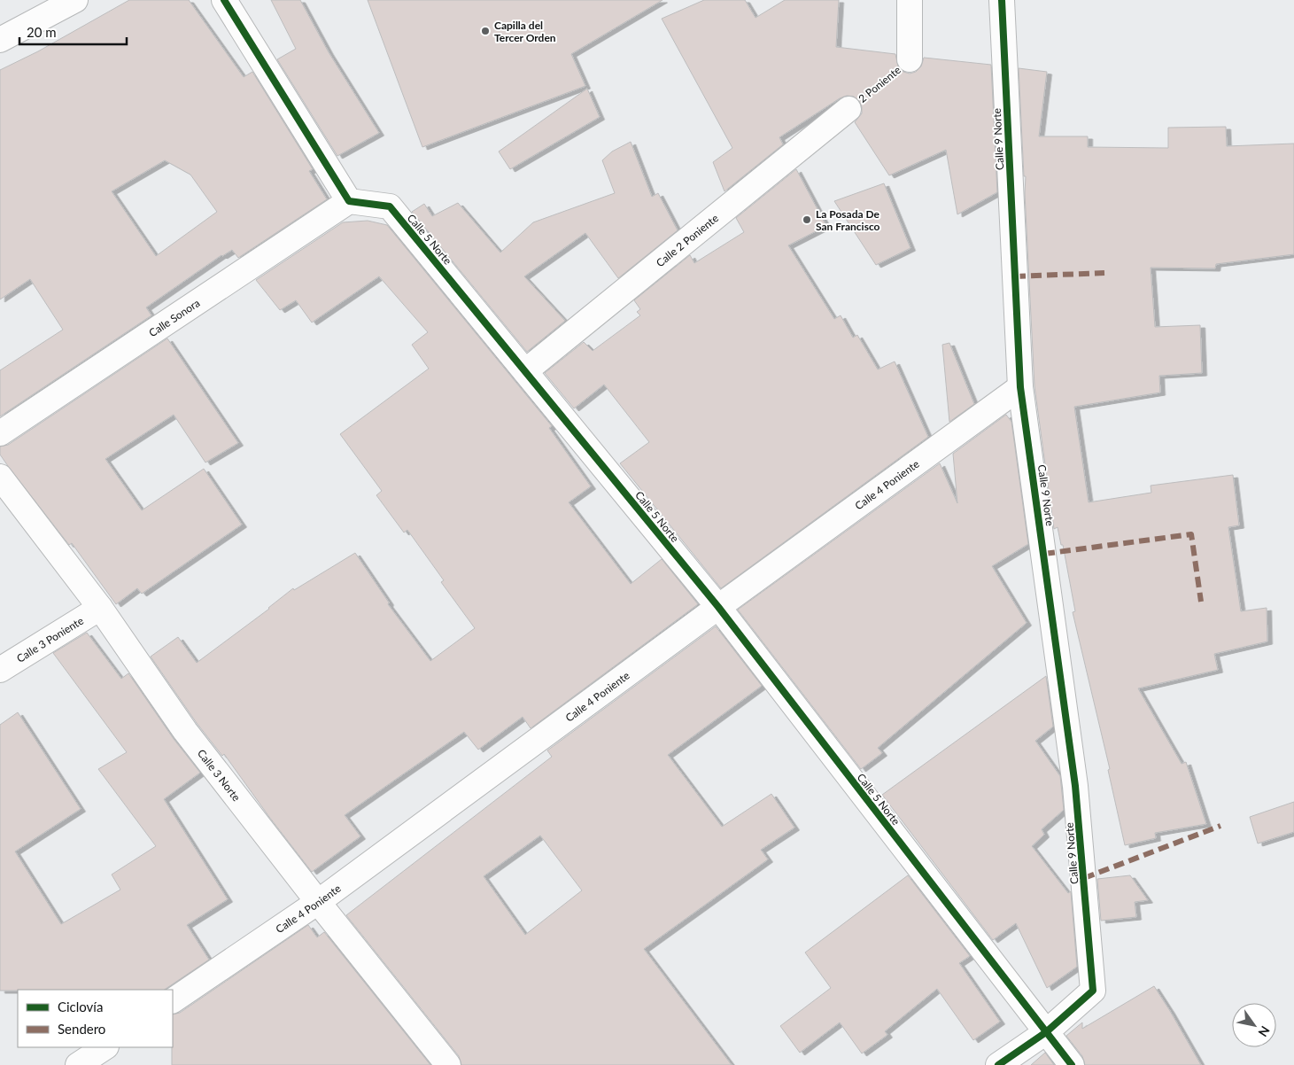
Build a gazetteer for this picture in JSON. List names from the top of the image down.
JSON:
{
  "streets": {
    "street": [
      "Calle 9 Norte",
      "Calle 5 Norte",
      "Calle 2 Poniente",
      "Calle Sonora",
      "Calle 4 Poniente",
      "Calle 3 Poniente",
      "Calle 3 Norte"
    ],
    "path": ["2 Poniente"]
  },
  "crossings": [
    ["2 Poniente", "Calle 2 Poniente"],
    ["Calle 9 Norte", "Calle 5 Norte"],
    ["Calle 9 Norte", "Calle 4 Poniente"],
    ["Calle 5 Norte", "Calle 2 Poniente"],
    ["Calle 5 Norte", "Calle Sonora"],
    ["Calle 5 Norte", "Calle 4 Poniente"],
    ["Calle 4 Poniente", "Calle 3 Norte"],
    ["Calle 3 Poniente", "Calle 3 Norte"]
  ],
  "places": ["Capilla del Tercer Orden", "La Posada De San Francisco"],
  "legend": ["Ciclovía", "Sendero"],
  "scale_bar": "20 m",
  "north": "bottom right"
}
